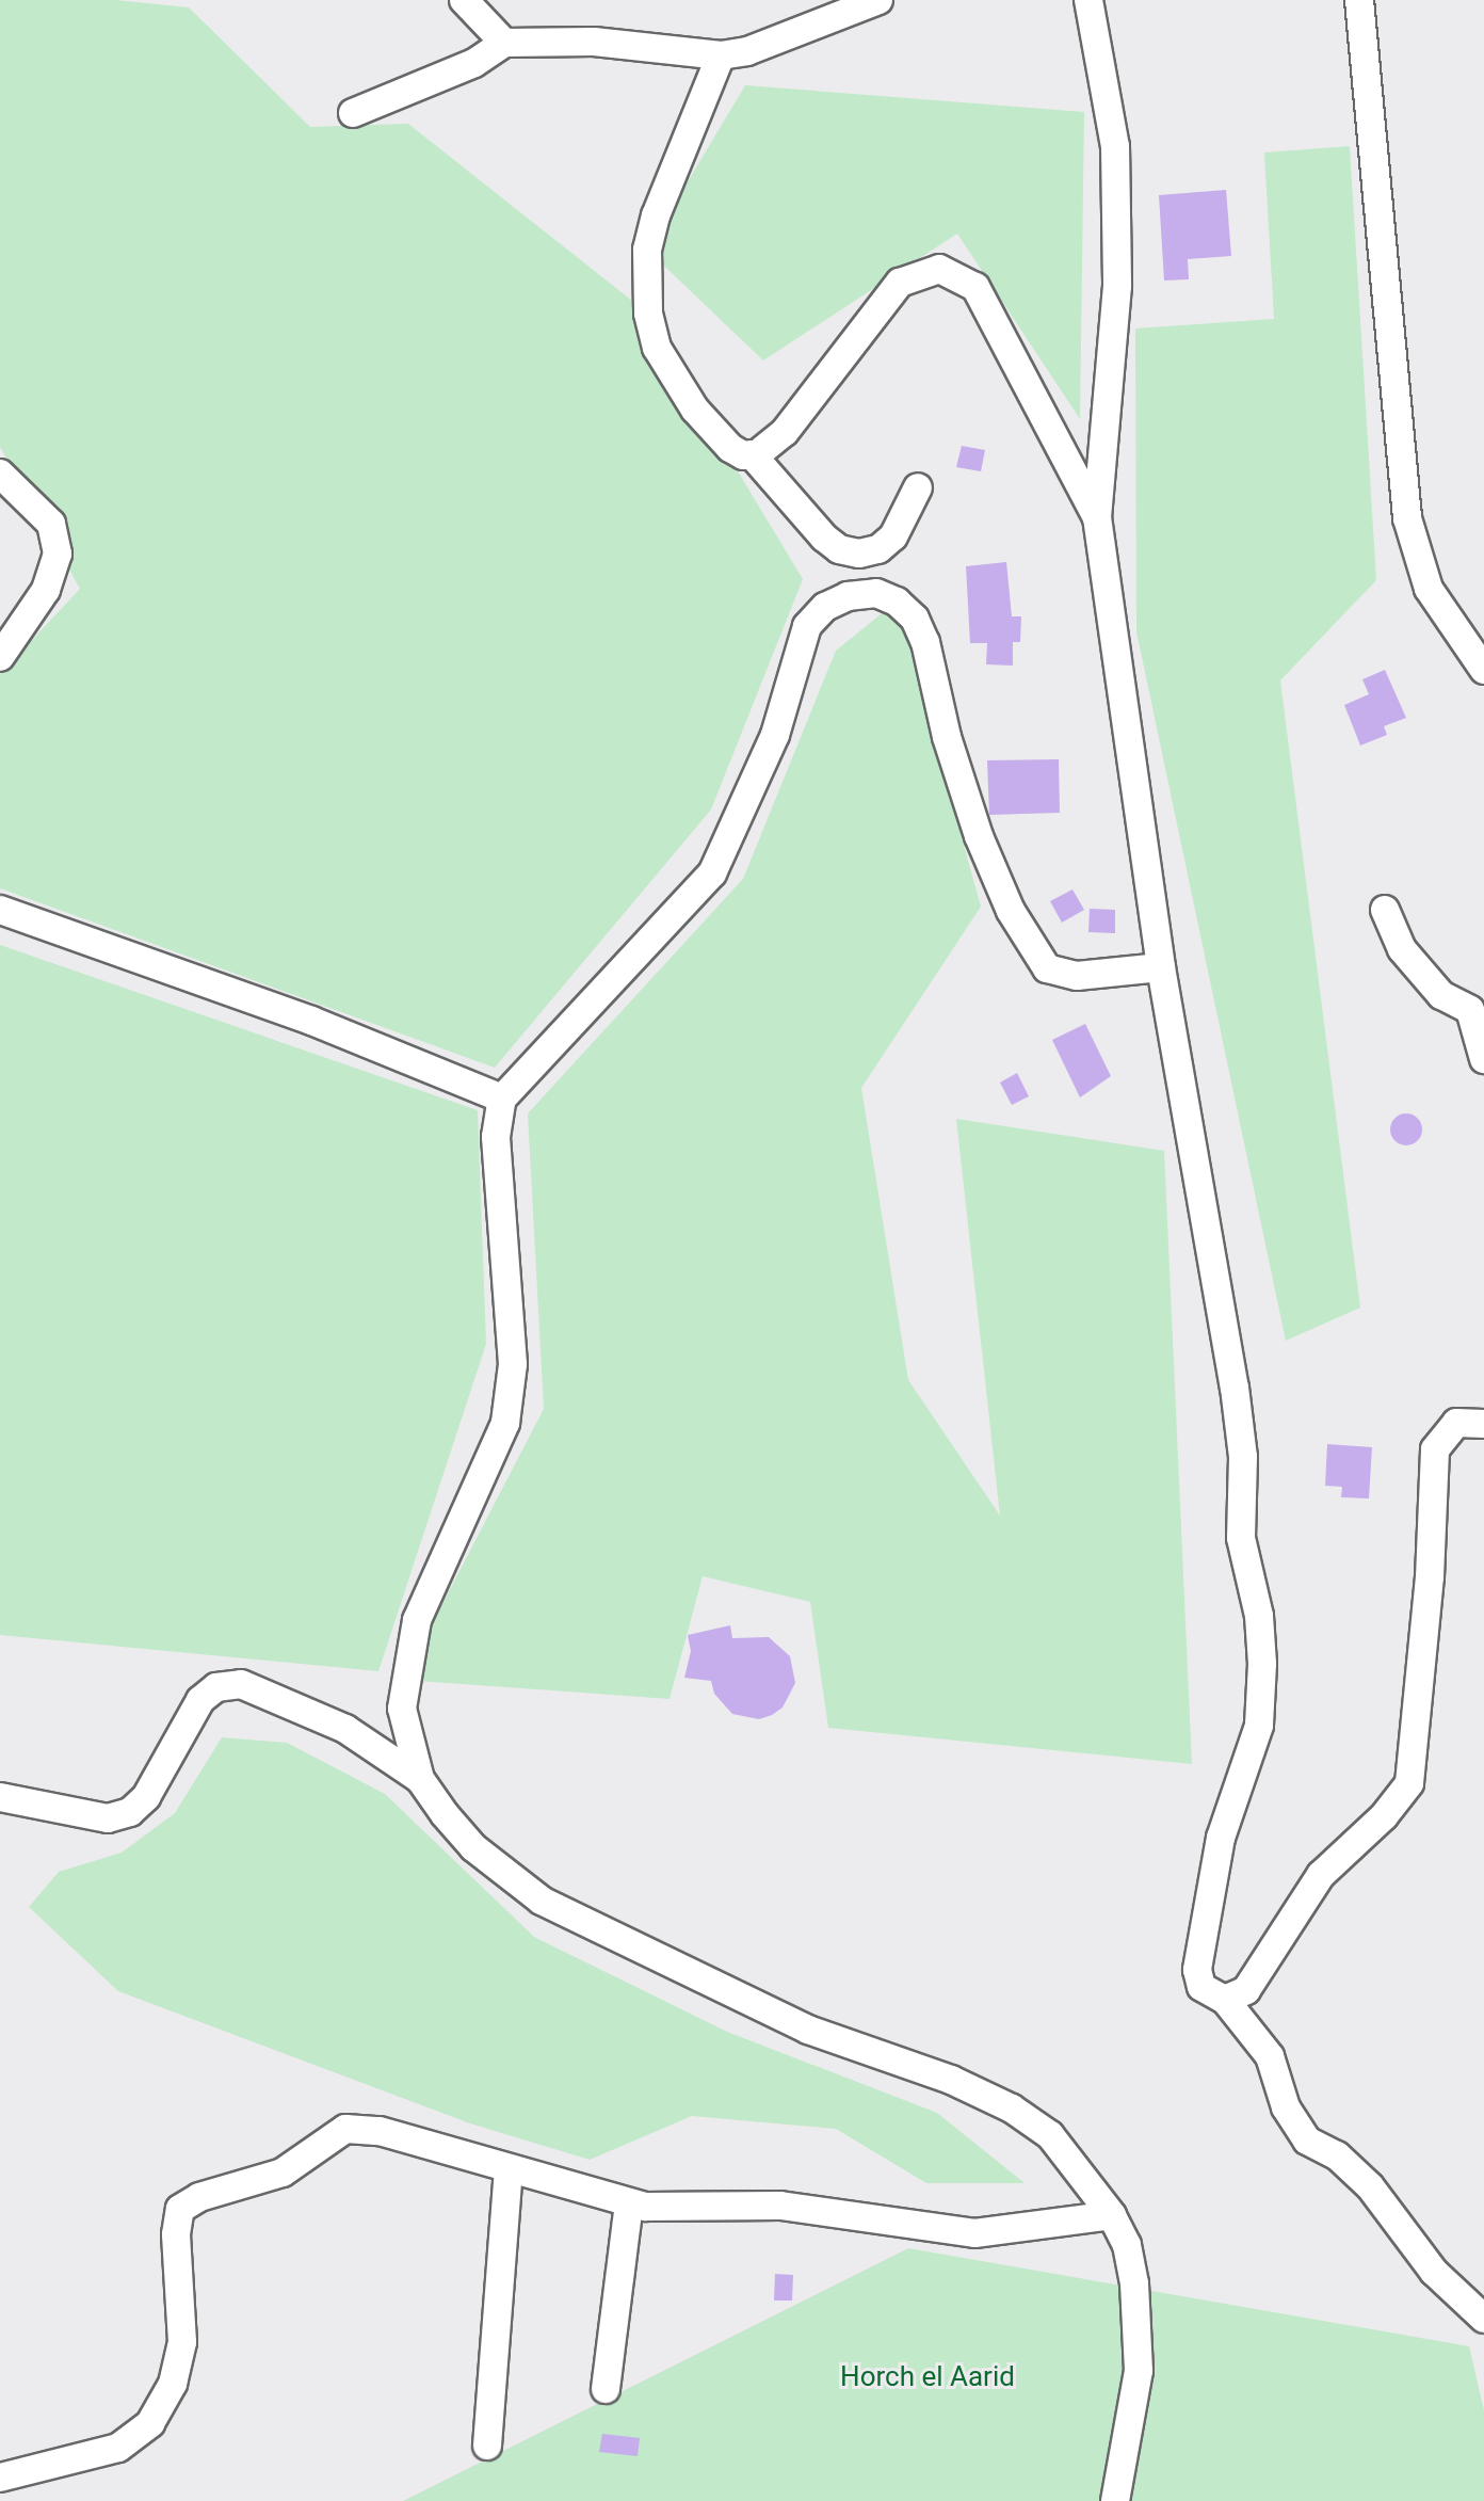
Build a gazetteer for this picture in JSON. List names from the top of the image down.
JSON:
{
  "parks": ["Horch el Aarid"]
}
